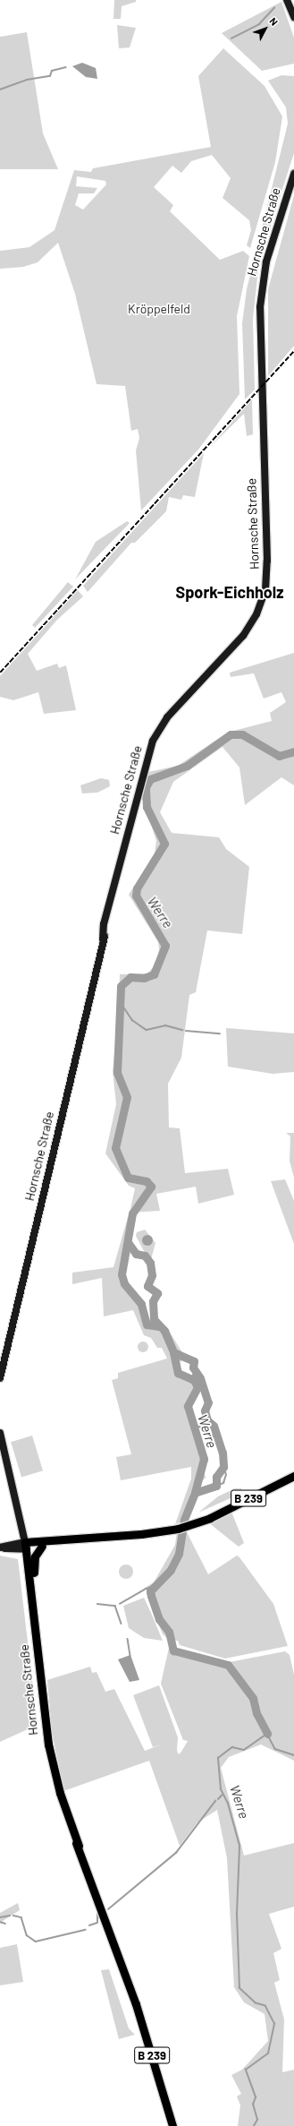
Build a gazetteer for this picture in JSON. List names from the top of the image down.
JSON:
{
  "streets": {
    "main road": ["Hornsche Straße", "B 239"]
  },
  "crossings": [
    ["Hornsche Straße", "B 239"]
  ],
  "districts": ["Spork-Eichholz"],
  "water": ["Werre"],
  "parks": ["Kröppelfeld"],
  "north": "top right"
}
